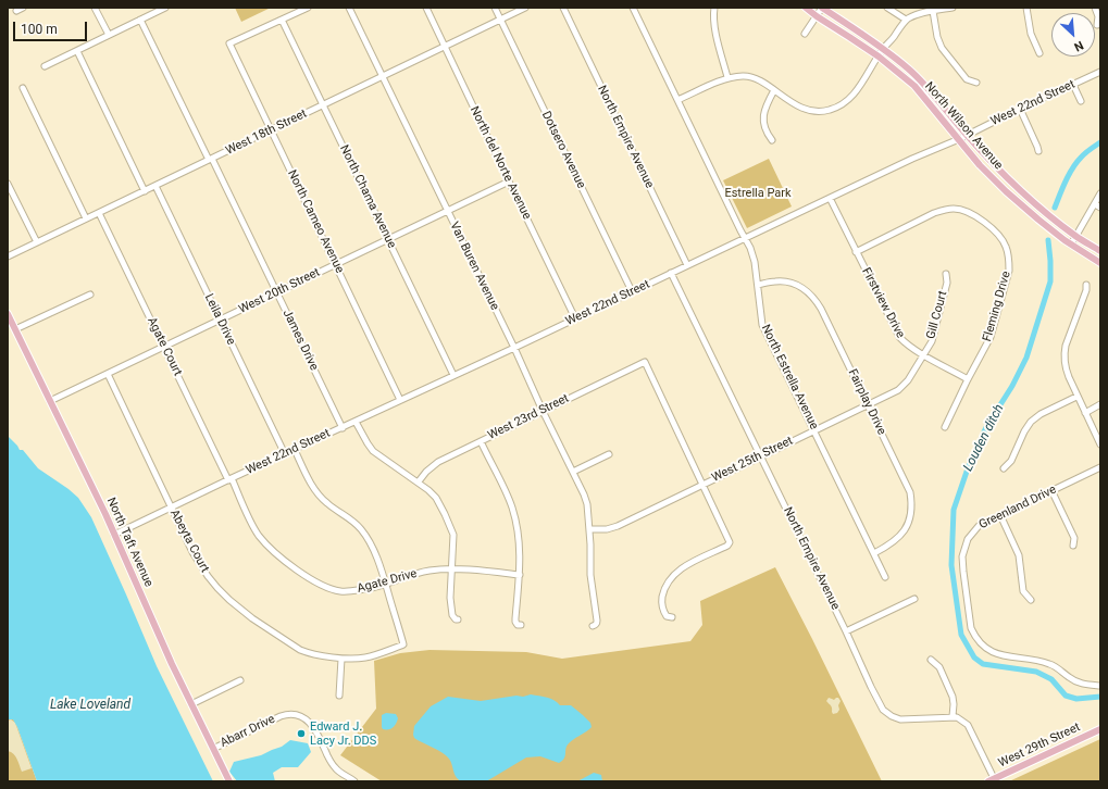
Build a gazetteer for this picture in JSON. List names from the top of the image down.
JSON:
{
  "streets": {
    "main road": ["North Wilson Avenue", "North Taft Avenue", "West 29th Street"],
    "street": [
      "West 22nd Street",
      "West 18th Street",
      "North Empire Avenue",
      "Dotsero Avenue",
      "North del Norte Avenue",
      "North Chama Avenue",
      "North Cameo Avenue",
      "Van Buren Avenue",
      "West 20th Street",
      "Firstview Drive",
      "Fleming Drive",
      "Gill Court",
      "Leila Drive",
      "James Drive",
      "Agate Court",
      "North Estrella Avenue",
      "Fairplay Drive",
      "West 23rd Street",
      "West 25th Street",
      "Greenland Drive",
      "Abeyta Court",
      "Agate Drive",
      "Abarr Drive"
    ]
  },
  "crossings": [
    ["West 22nd Street", "North Wilson Avenue"],
    ["West 22nd Street", "North Empire Avenue"],
    ["West 22nd Street", "Dotsero Avenue"],
    ["West 22nd Street", "North del Norte Avenue"],
    ["West 22nd Street", "North Chama Avenue"],
    ["West 22nd Street", "North Cameo Avenue"],
    ["West 22nd Street", "Van Buren Avenue"],
    ["West 22nd Street", "Firstview Drive"],
    ["West 22nd Street", "Leila Drive"],
    ["West 22nd Street", "James Drive"],
    ["West 22nd Street", "Agate Court"],
    ["West 22nd Street", "North Estrella Avenue"],
    ["West 22nd Street", "Abeyta Court"],
    ["West 22nd Street", "North Taft Avenue"],
    ["West 22nd Street", "Agate Drive"],
    ["West 18th Street", "Dotsero Avenue"],
    ["West 18th Street", "North del Norte Avenue"],
    ["West 18th Street", "North Chama Avenue"],
    ["West 18th Street", "North Cameo Avenue"],
    ["West 18th Street", "Van Buren Avenue"],
    ["West 18th Street", "Leila Drive"],
    ["West 18th Street", "James Drive"],
    ["West 18th Street", "Agate Court"],
    ["North Empire Avenue", "West 25th Street"],
    ["North del Norte Avenue", "West 20th Street"],
    ["North Chama Avenue", "North Cameo Avenue"],
    ["North Chama Avenue", "West 20th Street"],
    ["North Cameo Avenue", "West 20th Street"],
    ["Van Buren Avenue", "West 20th Street"],
    ["Van Buren Avenue", "West 23rd Street"],
    ["Van Buren Avenue", "West 25th Street"],
    ["West 20th Street", "Leila Drive"],
    ["West 20th Street", "James Drive"],
    ["West 20th Street", "Agate Court"],
    ["West 20th Street", "Abeyta Court"],
    ["West 20th Street", "North Taft Avenue"],
    ["Firstview Drive", "Fleming Drive"],
    ["Firstview Drive", "Gill Court"],
    ["Firstview Drive", "West 25th Street"],
    ["Gill Court", "West 25th Street"],
    ["Agate Court", "Agate Drive"],
    ["North Estrella Avenue", "Fairplay Drive"],
    ["North Estrella Avenue", "West 25th Street"],
    ["Fairplay Drive", "West 25th Street"],
    ["West 23rd Street", "West 25th Street"],
    ["Abeyta Court", "Agate Drive"],
    ["North Taft Avenue", "Abarr Drive"]
  ],
  "water": ["Louden ditch", "Lake Loveland"],
  "parks": ["Estrella Park"],
  "places": ["Edward J. Lacy Jr. DDS"],
  "scale_bar": "100 m",
  "north": "bottom right"
}
